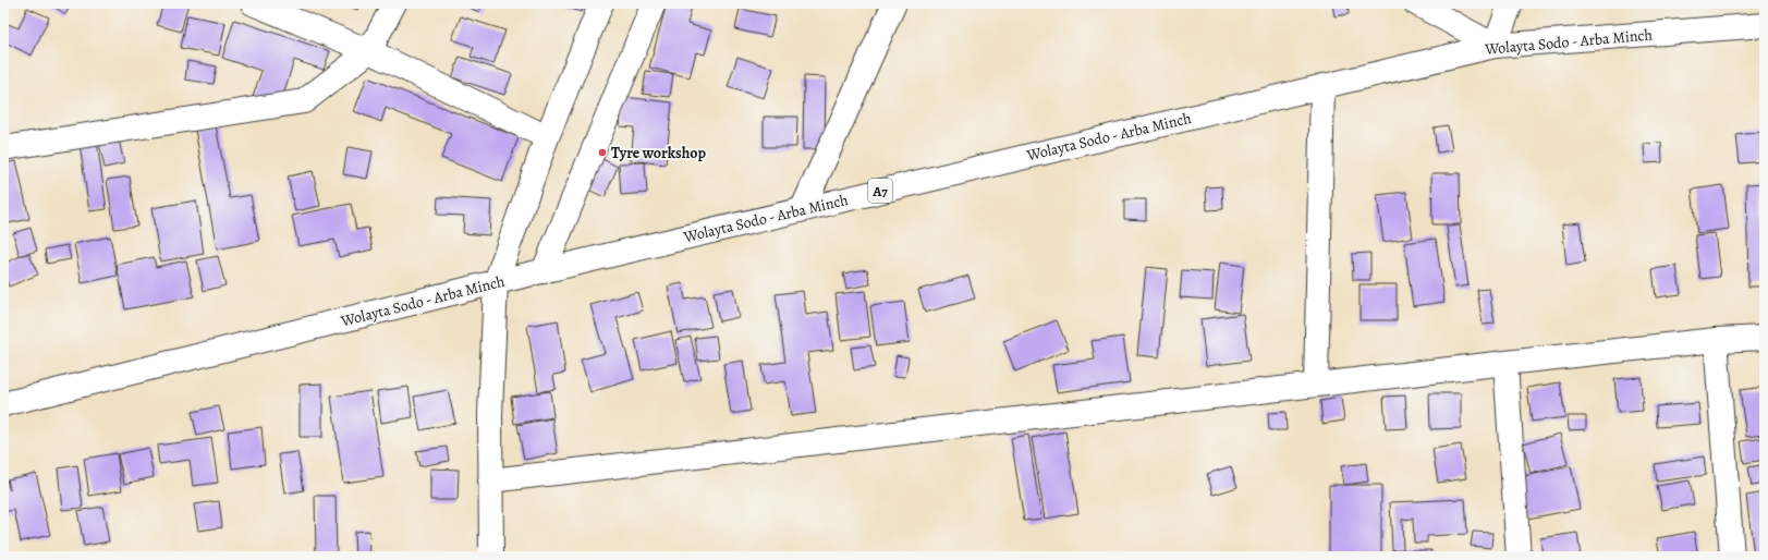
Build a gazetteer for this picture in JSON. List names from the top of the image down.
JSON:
{
  "streets": {
    "main road": ["Wolayta Sodo - Arba Minch", "A7"]
  },
  "places": ["Tyre workshop"]
}
